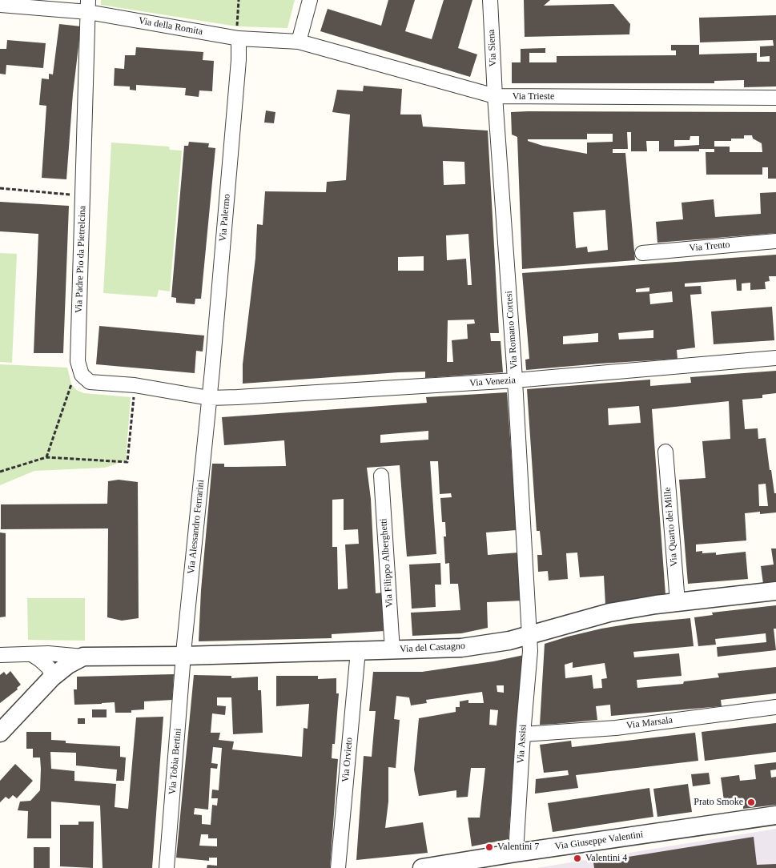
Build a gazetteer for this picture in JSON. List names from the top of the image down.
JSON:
{
  "streets": {
    "street": [
      "Via della Romita",
      "Via Siena",
      "Via Trieste",
      "Via Palermo",
      "Via Trento",
      "Via Padre Pio da Pietrelcina",
      "Via Romano Cortesi",
      "Via Venezia",
      "Via Alessandro Ferrarini",
      "Via Quarto dei Mille",
      "Via Filippo Alberghetti",
      "Via del Castagno",
      "Via Marsala",
      "Via Assisi",
      "Via Orvieto",
      "Via Tobia Bertini",
      "Via Giuseppe Valentini"
    ]
  },
  "crossings": [
    ["Via della Romita", "Via Trieste"],
    ["Via della Romita", "Via Palermo"],
    ["Via della Romita", "Via Padre Pio da Pietrelcina"],
    ["Via Siena", "Via Trieste"],
    ["Via Siena", "Via Romano Cortesi"],
    ["Via Trieste", "Via Romano Cortesi"],
    ["Via Palermo", "Via Venezia"],
    ["Via Palermo", "Via Alessandro Ferrarini"],
    ["Via Romano Cortesi", "Via Venezia"],
    ["Via Romano Cortesi", "Via del Castagno"],
    ["Via Romano Cortesi", "Via Assisi"],
    ["Via Venezia", "Via Alessandro Ferrarini"],
    ["Via Alessandro Ferrarini", "Via del Castagno"],
    ["Via Alessandro Ferrarini", "Via Tobia Bertini"],
    ["Via Quarto dei Mille", "Via del Castagno"],
    ["Via Filippo Alberghetti", "Via del Castagno"],
    ["Via del Castagno", "Via Assisi"],
    ["Via del Castagno", "Via Orvieto"],
    ["Via del Castagno", "Via Tobia Bertini"],
    ["Via Marsala", "Via Assisi"],
    ["Via Assisi", "Via Giuseppe Valentini"]
  ],
  "places": ["Prato Smoke", "Valentini 7", "Valentini 4"]
}
